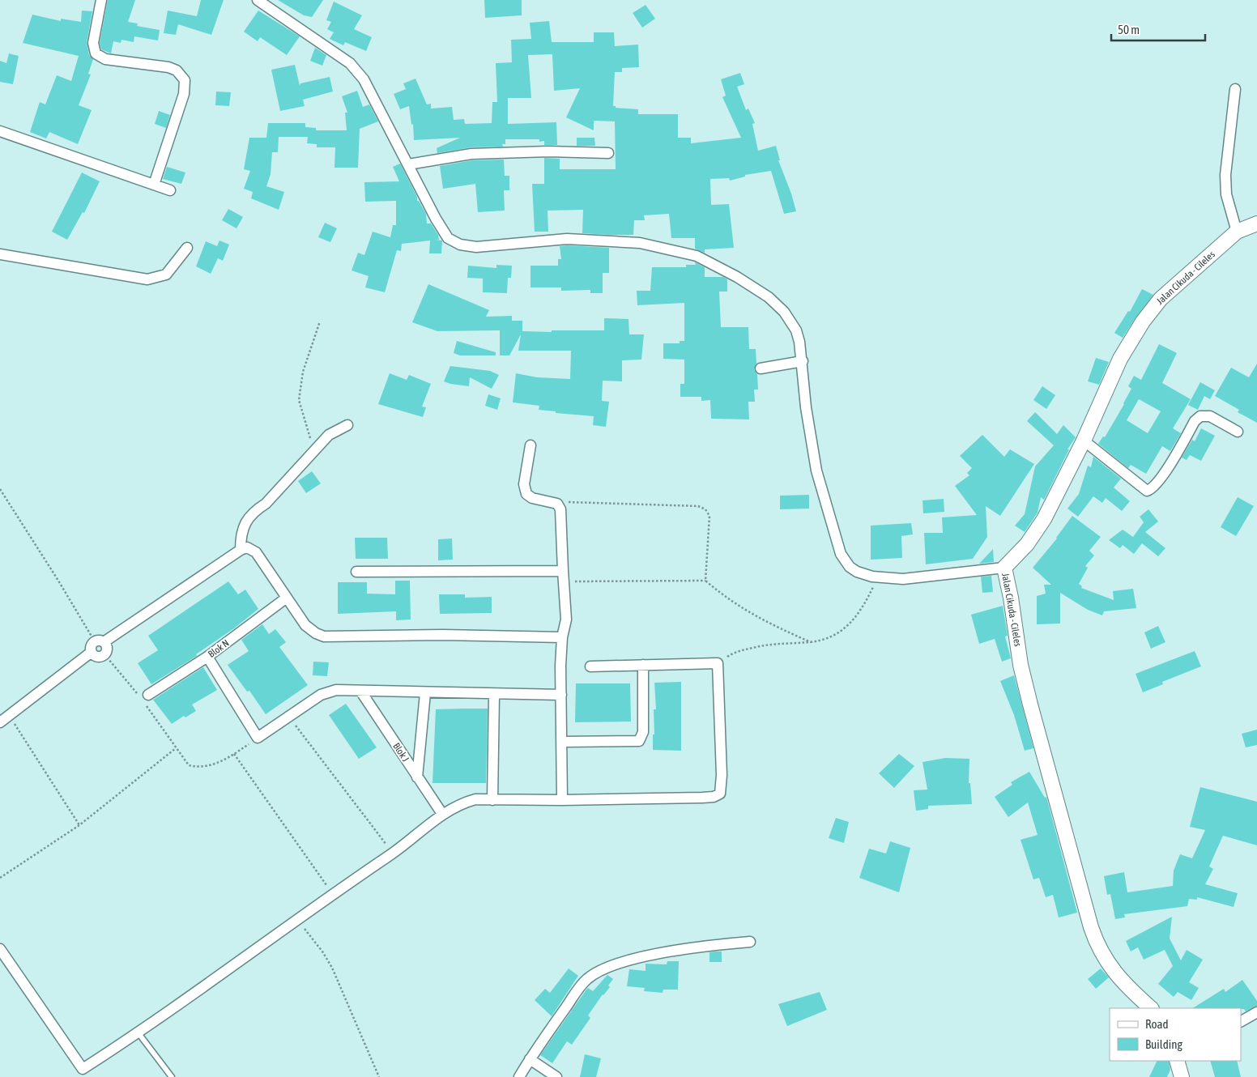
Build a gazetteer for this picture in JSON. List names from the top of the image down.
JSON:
{
  "streets": {
    "street": ["Jalan Cikuda - Cileles", "Blok N", "Blok J"]
  },
  "legend": ["Road", "Building"],
  "scale_bar": "50 m"
}
